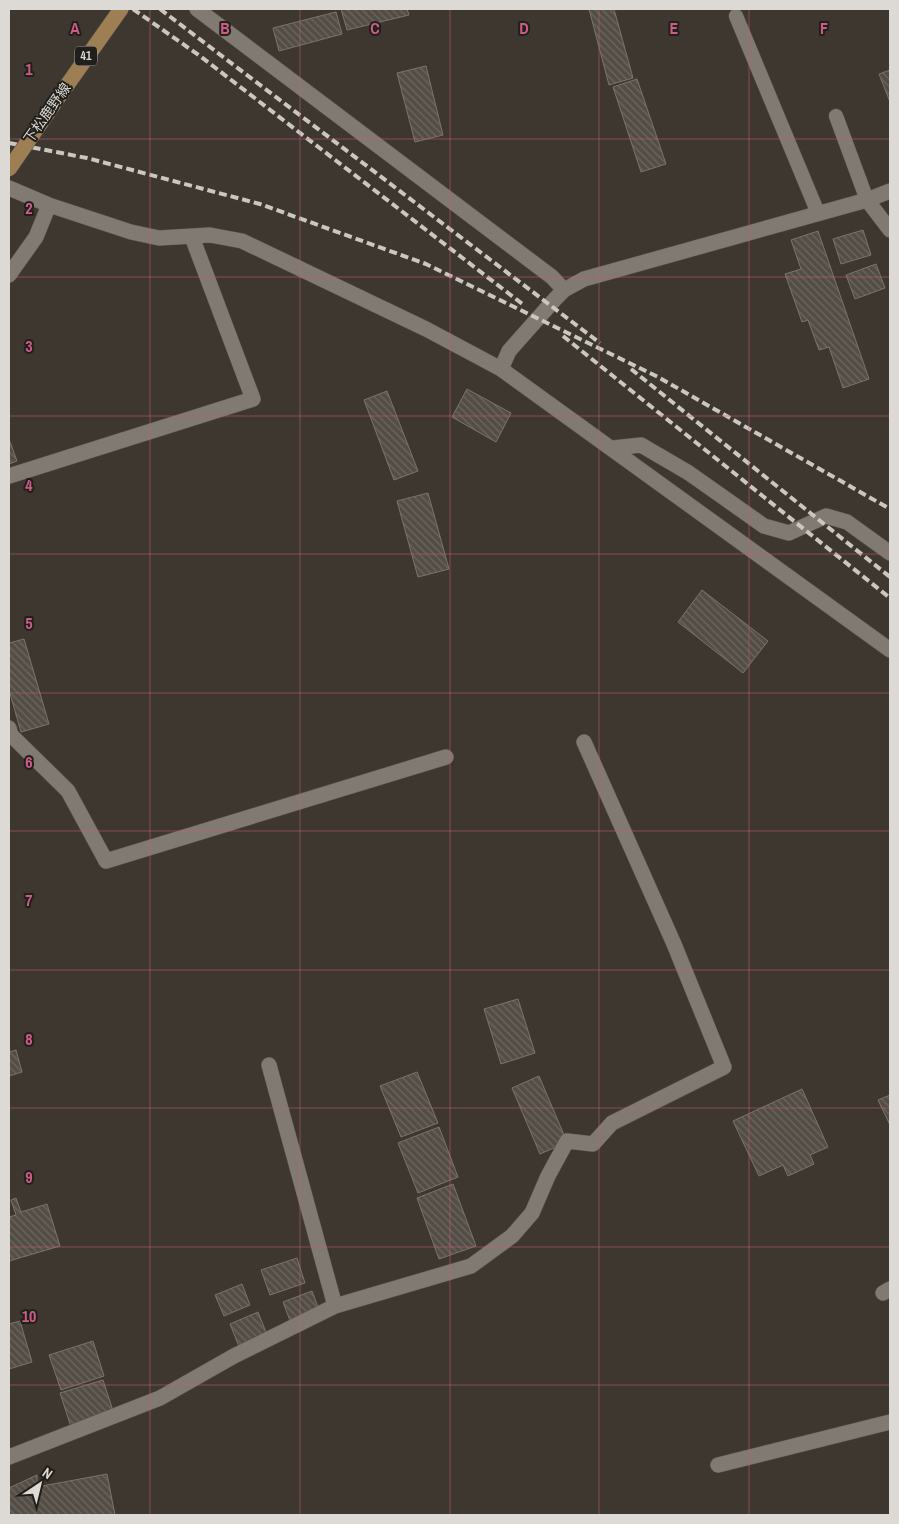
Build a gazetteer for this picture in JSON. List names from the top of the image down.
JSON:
{
  "streets": {
    "main road": ["41", "下松鹿野線"]
  },
  "north": "top right",
  "grid": {
    "columns": [
      "A",
      "B",
      "C",
      "D",
      "E",
      "F"
    ],
    "rows": [
      "1",
      "2",
      "3",
      "4",
      "5",
      "6",
      "7",
      "8",
      "9",
      "10"
    ]
  }
}
